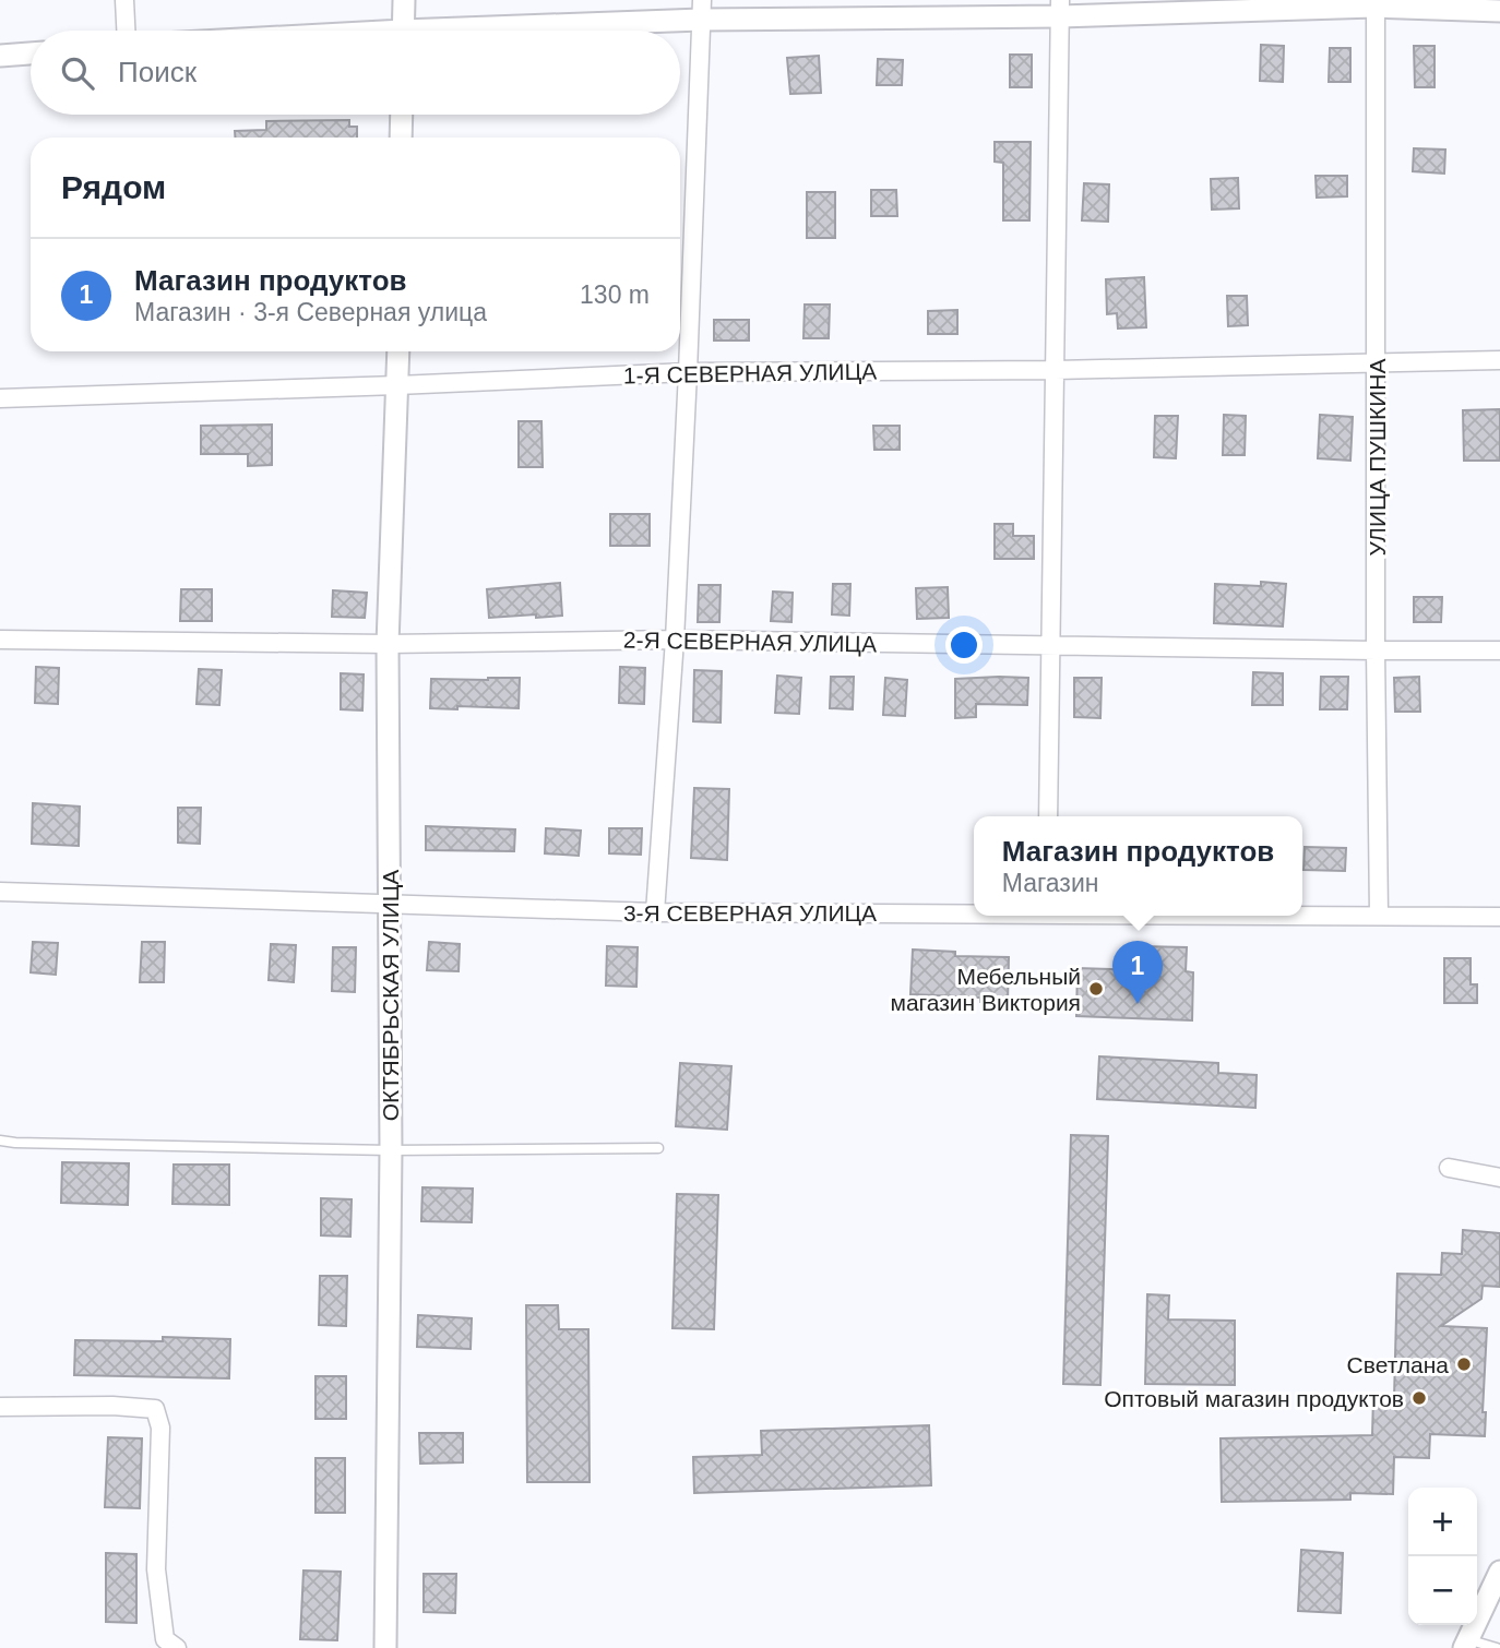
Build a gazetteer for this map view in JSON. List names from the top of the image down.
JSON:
{
  "streets": {
    "street": [
      "1-Я СЕВЕРНАЯ УЛИЦА",
      "УЛИЦА ПУШКИНА",
      "2-Я СЕВЕРНАЯ УЛИЦА",
      "3-Я СЕВЕРНАЯ УЛИЦА",
      "ОКТЯБРЬСКАЯ УЛИЦА"
    ]
  },
  "crossings": [
    ["1-Я СЕВЕРНАЯ УЛИЦА", "УЛИЦА ПУШКИНА"],
    ["1-Я СЕВЕРНАЯ УЛИЦА", "ОКТЯБРЬСКАЯ УЛИЦА"],
    ["УЛИЦА ПУШКИНА", "2-Я СЕВЕРНАЯ УЛИЦА"],
    ["УЛИЦА ПУШКИНА", "3-Я СЕВЕРНАЯ УЛИЦА"],
    ["2-Я СЕВЕРНАЯ УЛИЦА", "ОКТЯБРЬСКАЯ УЛИЦА"],
    ["3-Я СЕВЕРНАЯ УЛИЦА", "ОКТЯБРЬСКАЯ УЛИЦА"]
  ],
  "places": ["Мебельный магазин Виктория", "Светлана", "Оптовый магазин продуктов"],
  "page": {
    "search": "Поиск",
    "heading": "Рядом",
    "list": [
      {
        "mark": "1",
        "name": "Магазин продуктов",
        "note": "Магазин · 3-я Северная улица",
        "value": "130 m"
      }
    ],
    "popup": ["Магазин продуктов", "Магазин"],
    "pins": "1",
    "map_buttons": ["+", "−"]
  }
}
